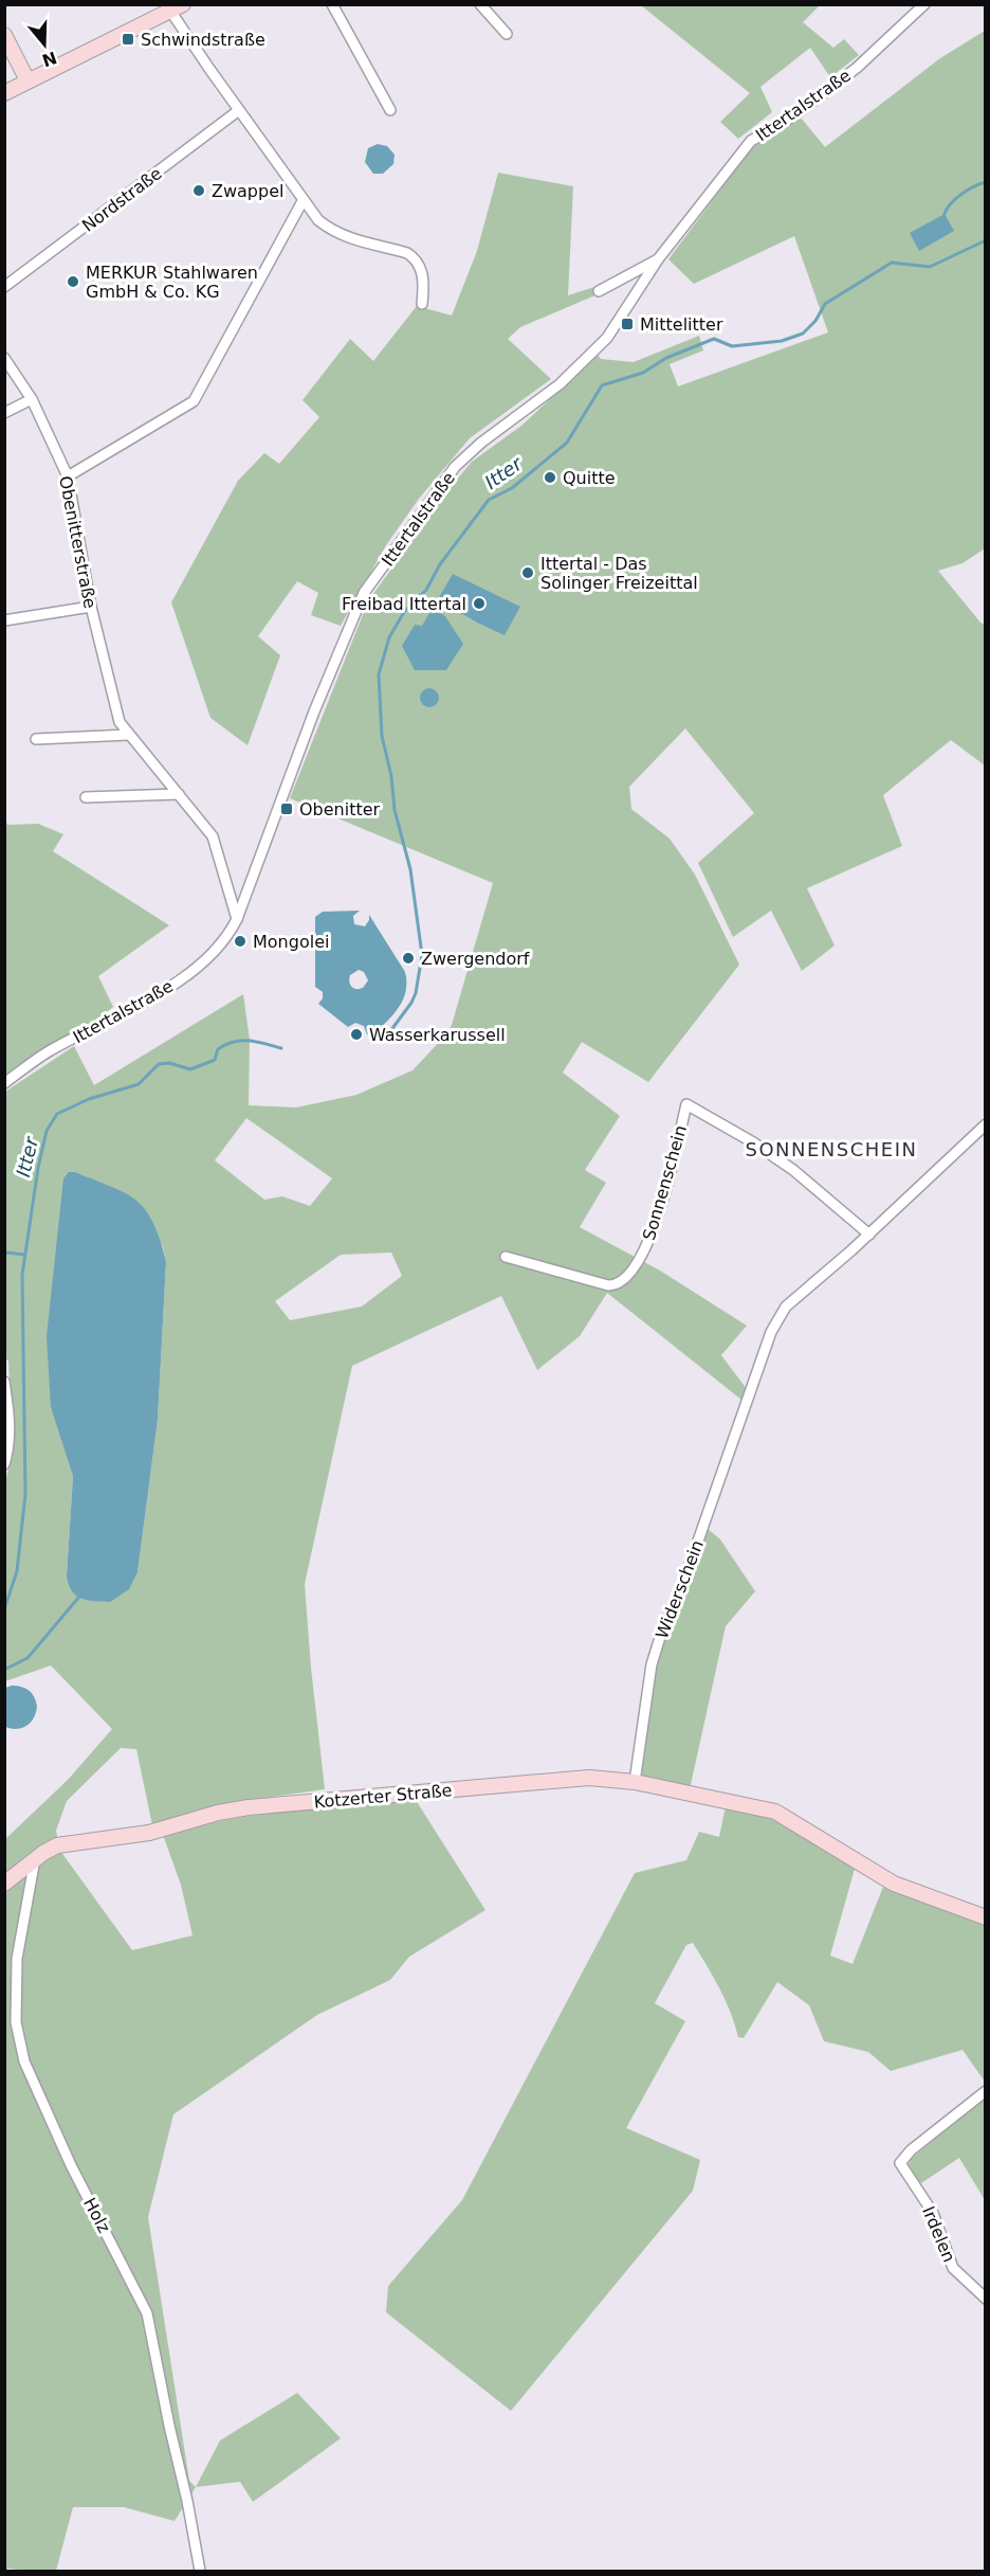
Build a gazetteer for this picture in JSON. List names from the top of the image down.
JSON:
{
  "streets": {
    "street": [
      "Ittertalstraße",
      "Nordstraße",
      "Obenitterstraße",
      "Sonnenschein",
      "Widerschein",
      "Kotzerter Straße",
      "Holz",
      "Irdelen"
    ]
  },
  "crossings": [
    ["Ittertalstraße", "Obenitterstraße"],
    ["Sonnenschein", "Widerschein"],
    ["Widerschein", "Kotzerter Straße"],
    ["Kotzerter Straße", "Holz"]
  ],
  "districts": ["SONNENSCHEIN"],
  "water": ["Itter"],
  "places": {
    "transit": ["Schwindstraße", "Mittelitter", "Obenitter"],
    "other": [
      "Zwappel",
      "MERKUR Stahlwaren GmbH & Co. KG",
      "Quitte",
      "Ittertal - Das Solinger Freizeittal",
      "Freibad Ittertal",
      "Mongolei",
      "Zwergendorf",
      "Wasserkarussell"
    ]
  },
  "north": "bottom"
}
